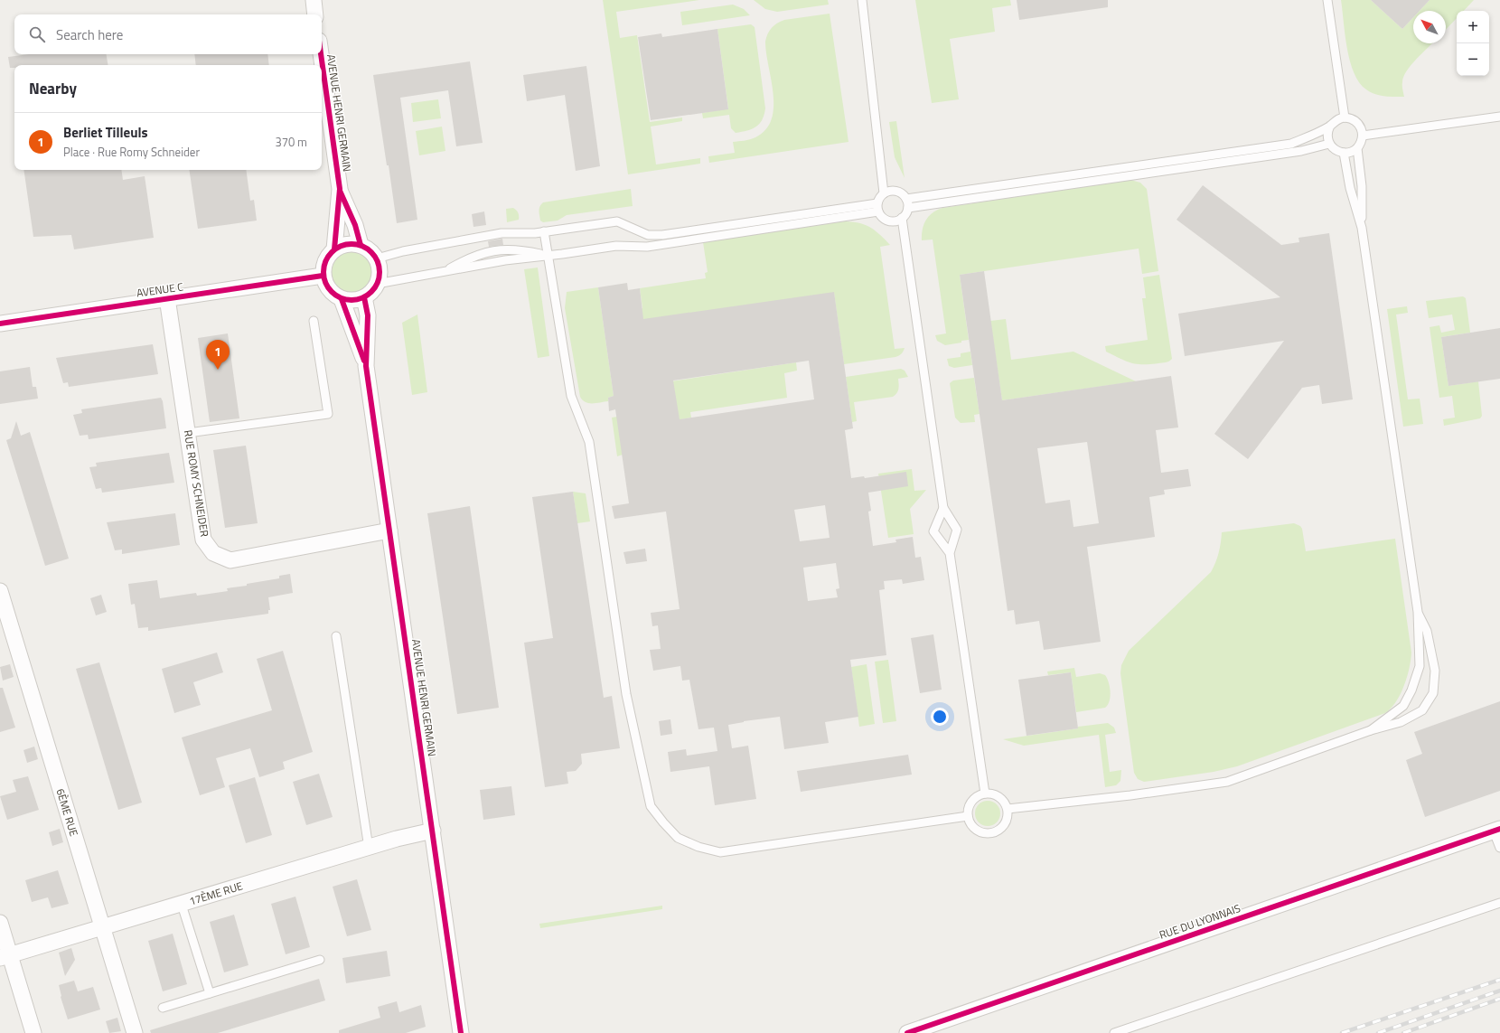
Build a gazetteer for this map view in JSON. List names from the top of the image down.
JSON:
{
  "streets": {
    "street": [
      "AVENUE HENRI GERMAIN",
      "AVENUE C",
      "RUE ROMY SCHNEIDER",
      "6ÈME RUE",
      "17ÈME RUE",
      "RUE DU LYONNAIS"
    ]
  },
  "crossings": [
    ["AVENUE HENRI GERMAIN", "AVENUE C"],
    ["AVENUE HENRI GERMAIN", "RUE ROMY SCHNEIDER"],
    ["AVENUE HENRI GERMAIN", "17ÈME RUE"],
    ["AVENUE C", "RUE ROMY SCHNEIDER"],
    ["6ÈME RUE", "17ÈME RUE"]
  ],
  "north": "top left",
  "page": {
    "map_buttons": ["+", "−"],
    "search": "Search here",
    "heading": "Nearby",
    "list": [
      {
        "mark": "1",
        "name": "Berliet Tilleuls",
        "note": "Place · Rue Romy Schneider",
        "value": "370 m"
      }
    ],
    "pins": "1"
  }
}
